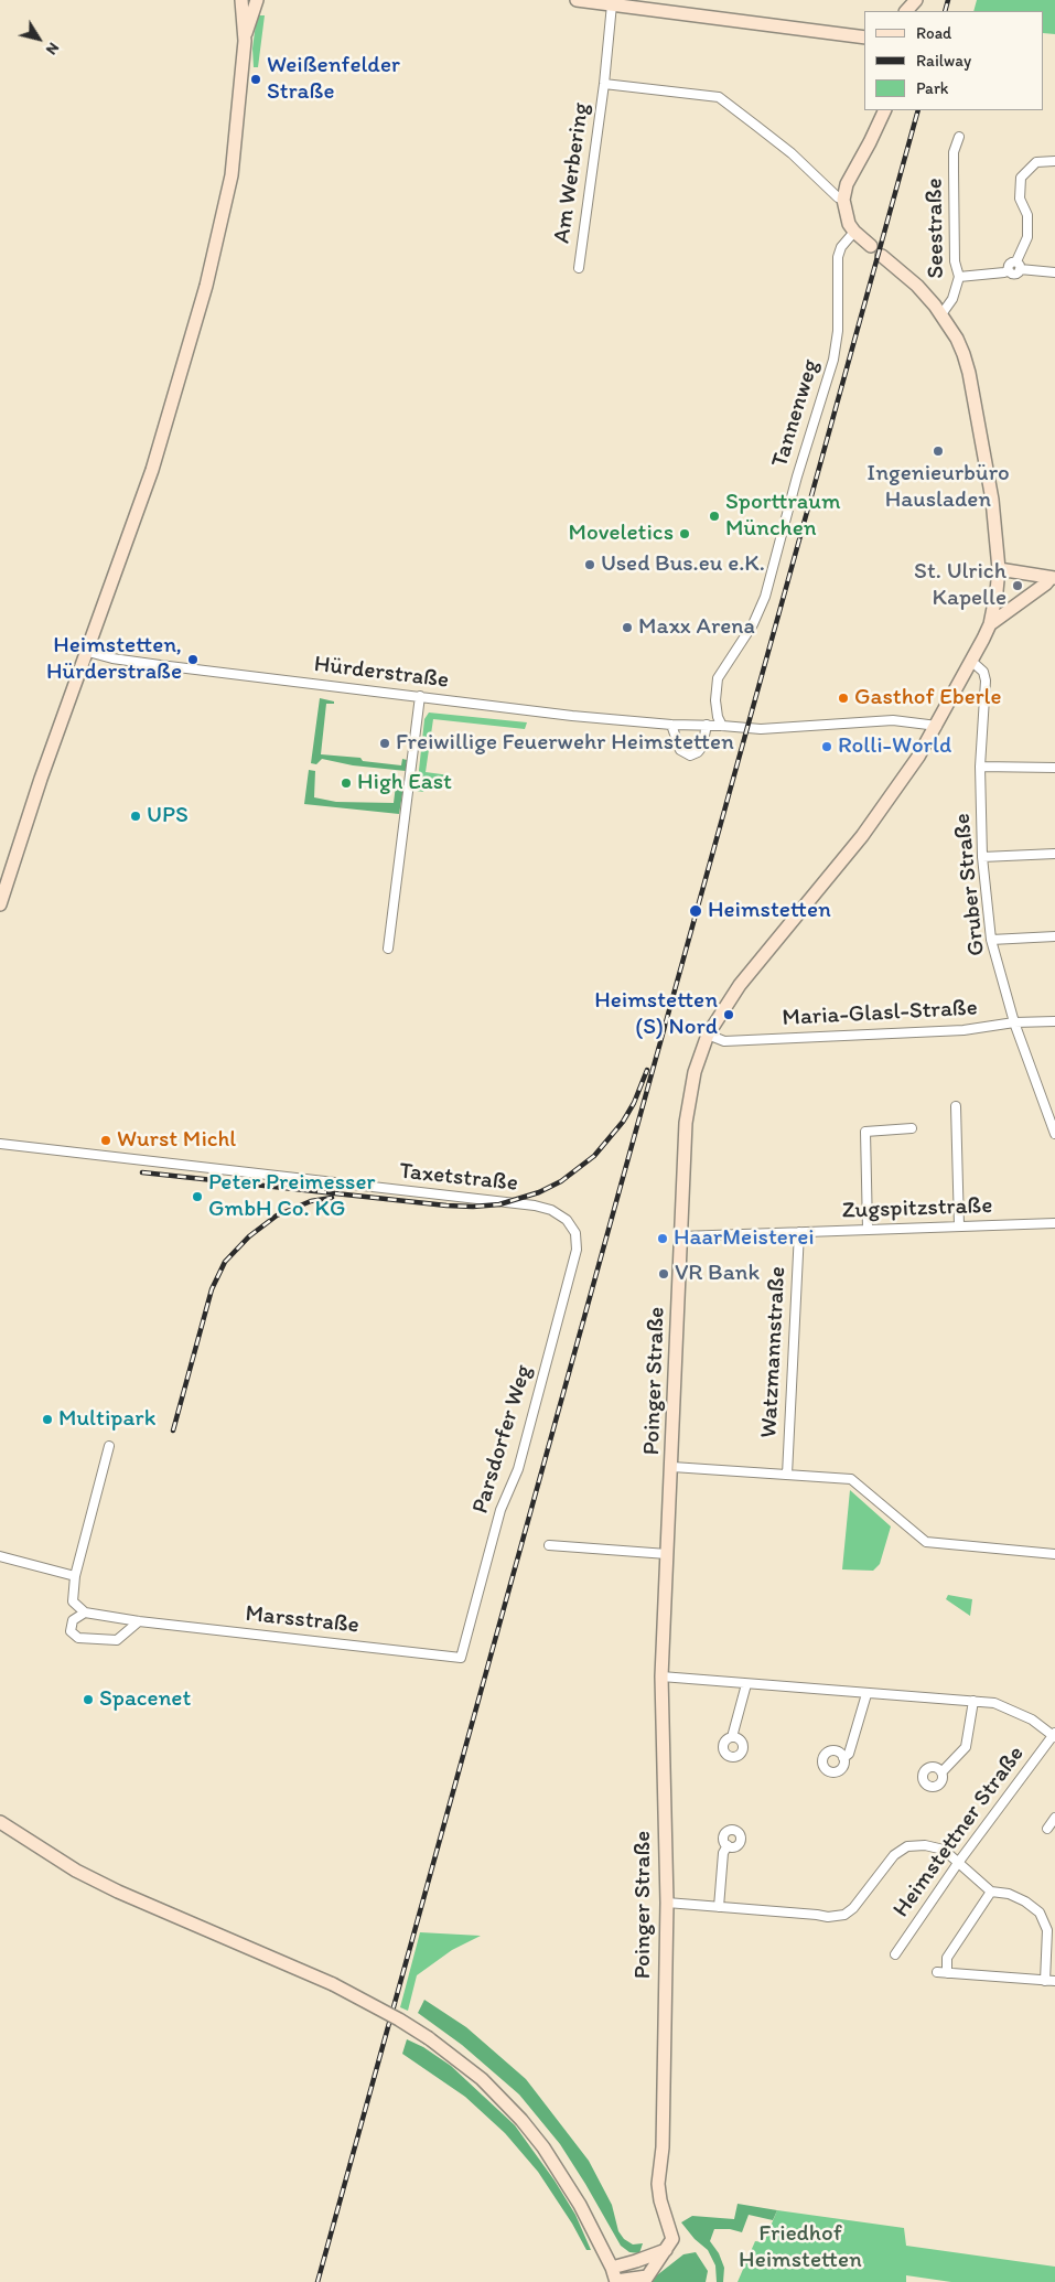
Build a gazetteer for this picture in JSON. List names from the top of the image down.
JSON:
{
  "streets": {
    "street": [
      "Am Werbering",
      "Seestraße",
      "Tannenweg",
      "Hürderstraße",
      "Gruber Straße",
      "Maria-Glasl-Straße",
      "Taxetstraße",
      "Zugspitzstraße",
      "Watzmannstraße",
      "Poinger Straße",
      "Parsdorfer Weg",
      "Marsstraße",
      "Heimstettner Straße"
    ]
  },
  "crossings": [
    ["Seestraße", "Poinger Straße"],
    ["Tannenweg", "Hürderstraße"],
    ["Hürderstraße", "Poinger Straße"],
    ["Gruber Straße", "Maria-Glasl-Straße"],
    ["Gruber Straße", "Poinger Straße"],
    ["Maria-Glasl-Straße", "Poinger Straße"],
    ["Taxetstraße", "Parsdorfer Weg"],
    ["Zugspitzstraße", "Watzmannstraße"],
    ["Zugspitzstraße", "Poinger Straße"],
    ["Parsdorfer Weg", "Marsstraße"]
  ],
  "parks": ["Friedhof Heimstetten"],
  "places": [
    "Weißenfelder Straße",
    "Ingenieurbüro Hausladen",
    "Sporttraum München",
    "Moveletics",
    "Used Bus.eu e.K.",
    "St. Ulrich Kapelle",
    "Maxx Arena",
    "Heimstetten, Hürderstraße",
    "Gasthof Eberle",
    "Freiwillige Feuerwehr Heimstetten",
    "Rolli-World",
    "High East",
    "UPS",
    "Heimstetten",
    "Heimstetten (S) Nord",
    "Wurst Michl",
    "Peter Preimesser GmbH Co. KG",
    "HaarMeisterei",
    "VR Bank",
    "Multipark",
    "Spacenet"
  ],
  "legend": ["Road", "Railway", "Park"],
  "north": "bottom right"
}
